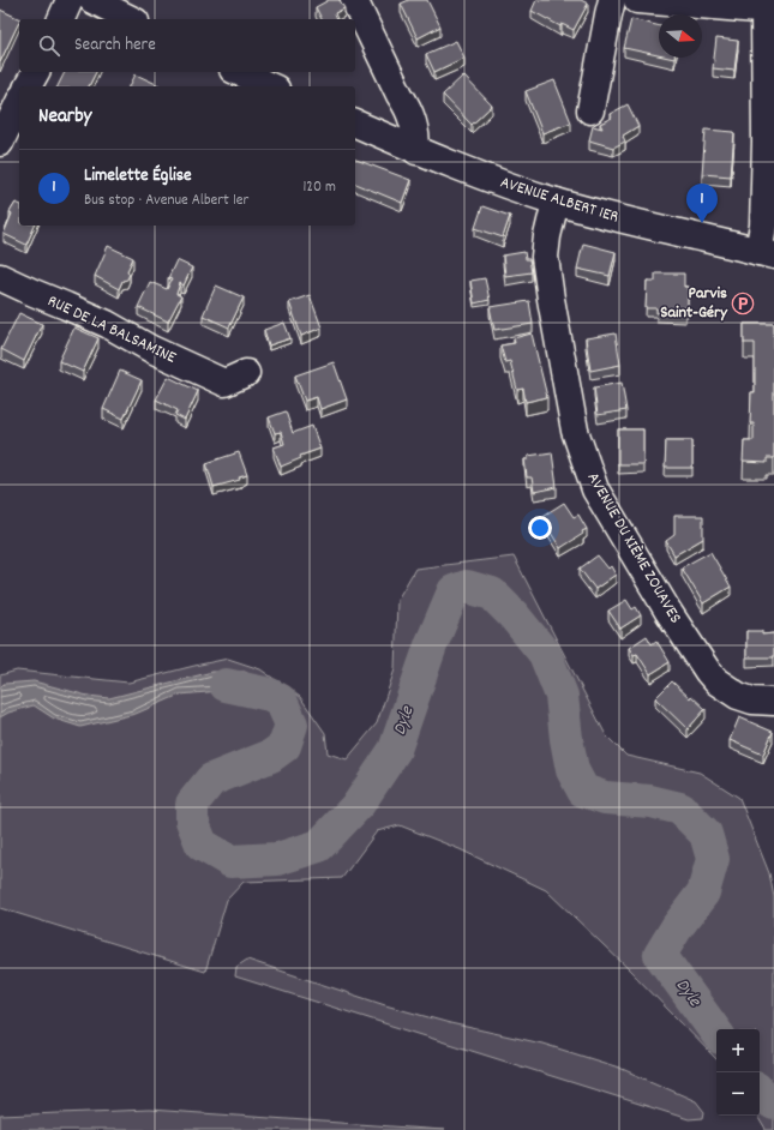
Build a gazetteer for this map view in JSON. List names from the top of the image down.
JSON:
{
  "streets": {
    "street": ["AVENUE ALBERT 1ER", "RUE DE LA BALSAMINE", "AVENUE DU XIÈME ZOUAVES"]
  },
  "crossings": [
    ["AVENUE ALBERT 1ER", "AVENUE DU XIÈME ZOUAVES"]
  ],
  "water": ["Dyle"],
  "places": {
    "parking": ["Parvis Saint-Géry"]
  },
  "north": "right",
  "page": {
    "search": "Search here",
    "heading": "Nearby",
    "list": [
      {
        "mark": "1",
        "name": "Limelette Église",
        "note": "Bus stop · Avenue Albert 1er",
        "value": "120 m"
      }
    ],
    "pins": "1",
    "map_buttons": ["+", "−"]
  }
}
